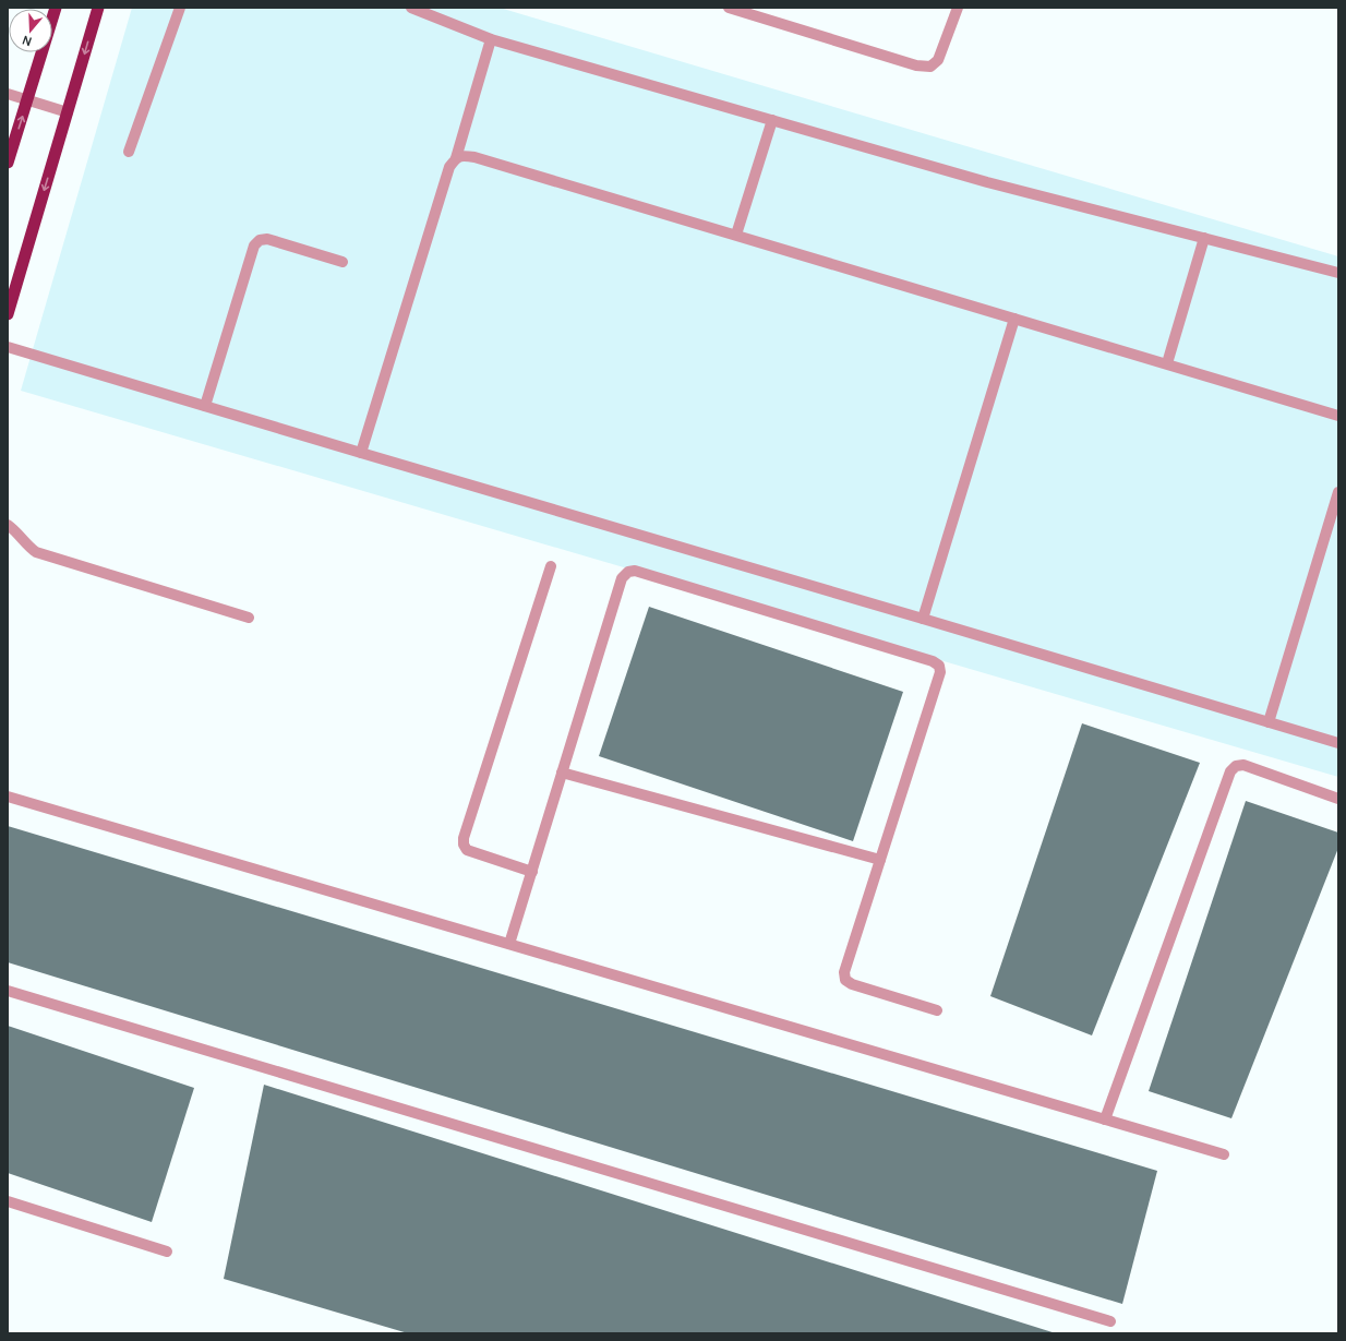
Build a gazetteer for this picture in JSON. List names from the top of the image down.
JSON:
{
  "north": "bottom"
}
